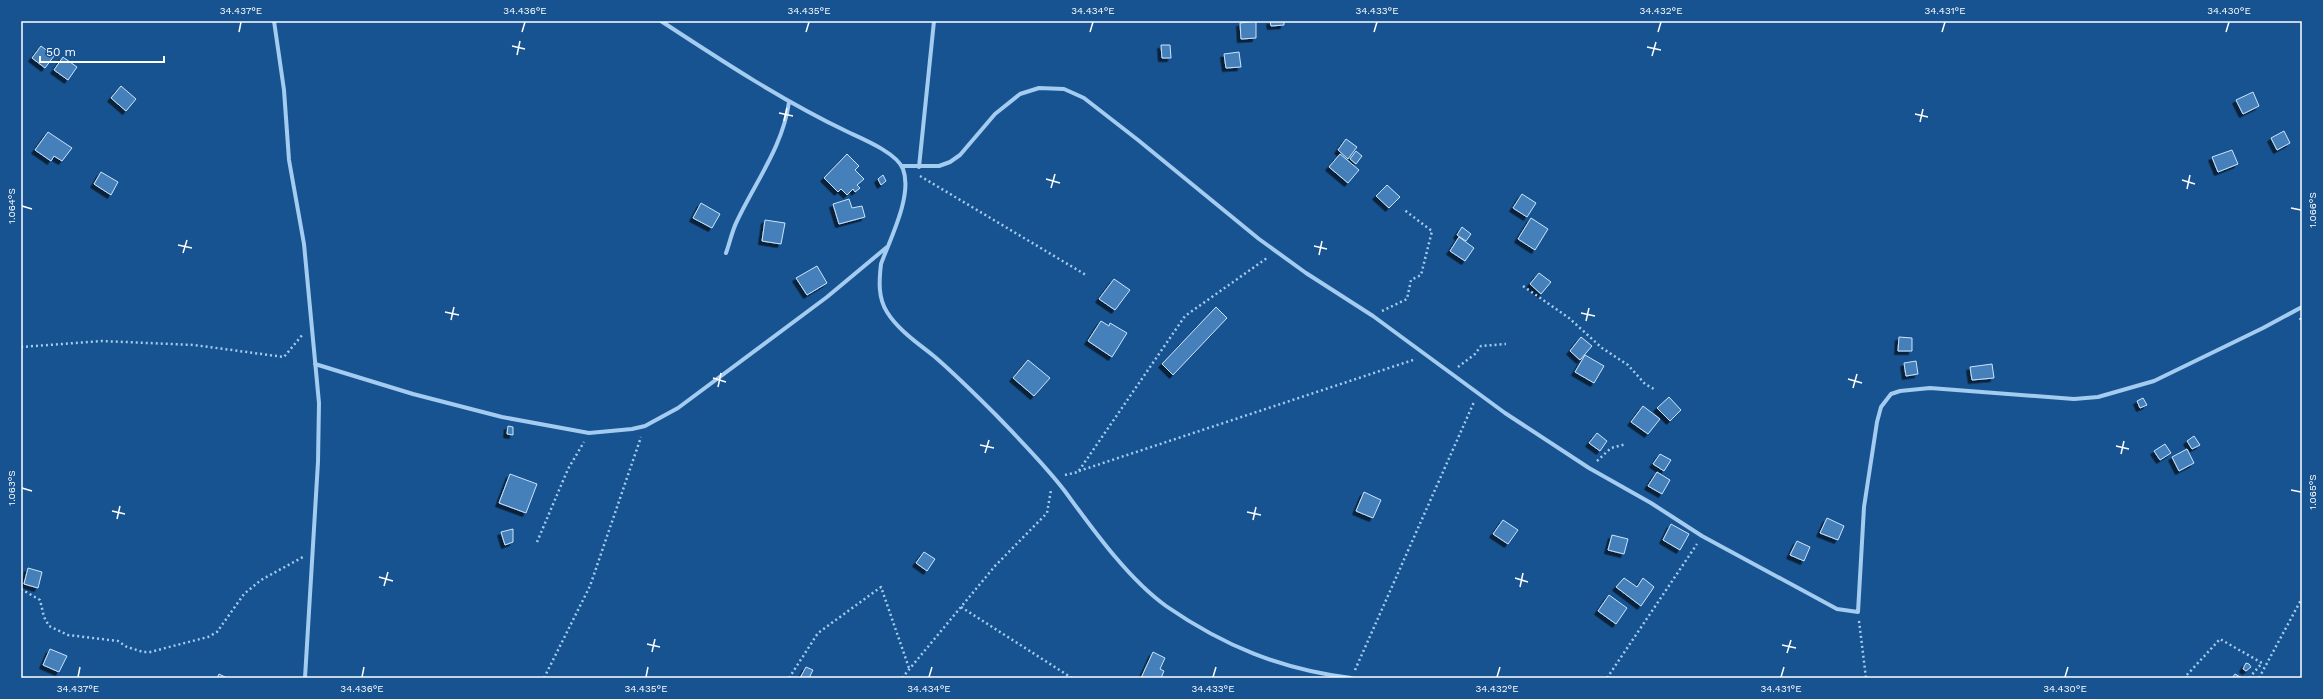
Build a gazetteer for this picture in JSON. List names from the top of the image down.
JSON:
{
  "scale_bar": "50 m",
  "coordinates": [
    "34.437°E",
    "34.436°E",
    "34.435°E",
    "34.434°E",
    "34.433°E",
    "34.432°E",
    "34.431°E",
    "34.430°E",
    "1.064°S",
    "1.066°S",
    "1.063°S",
    "1.065°S"
  ]
}
